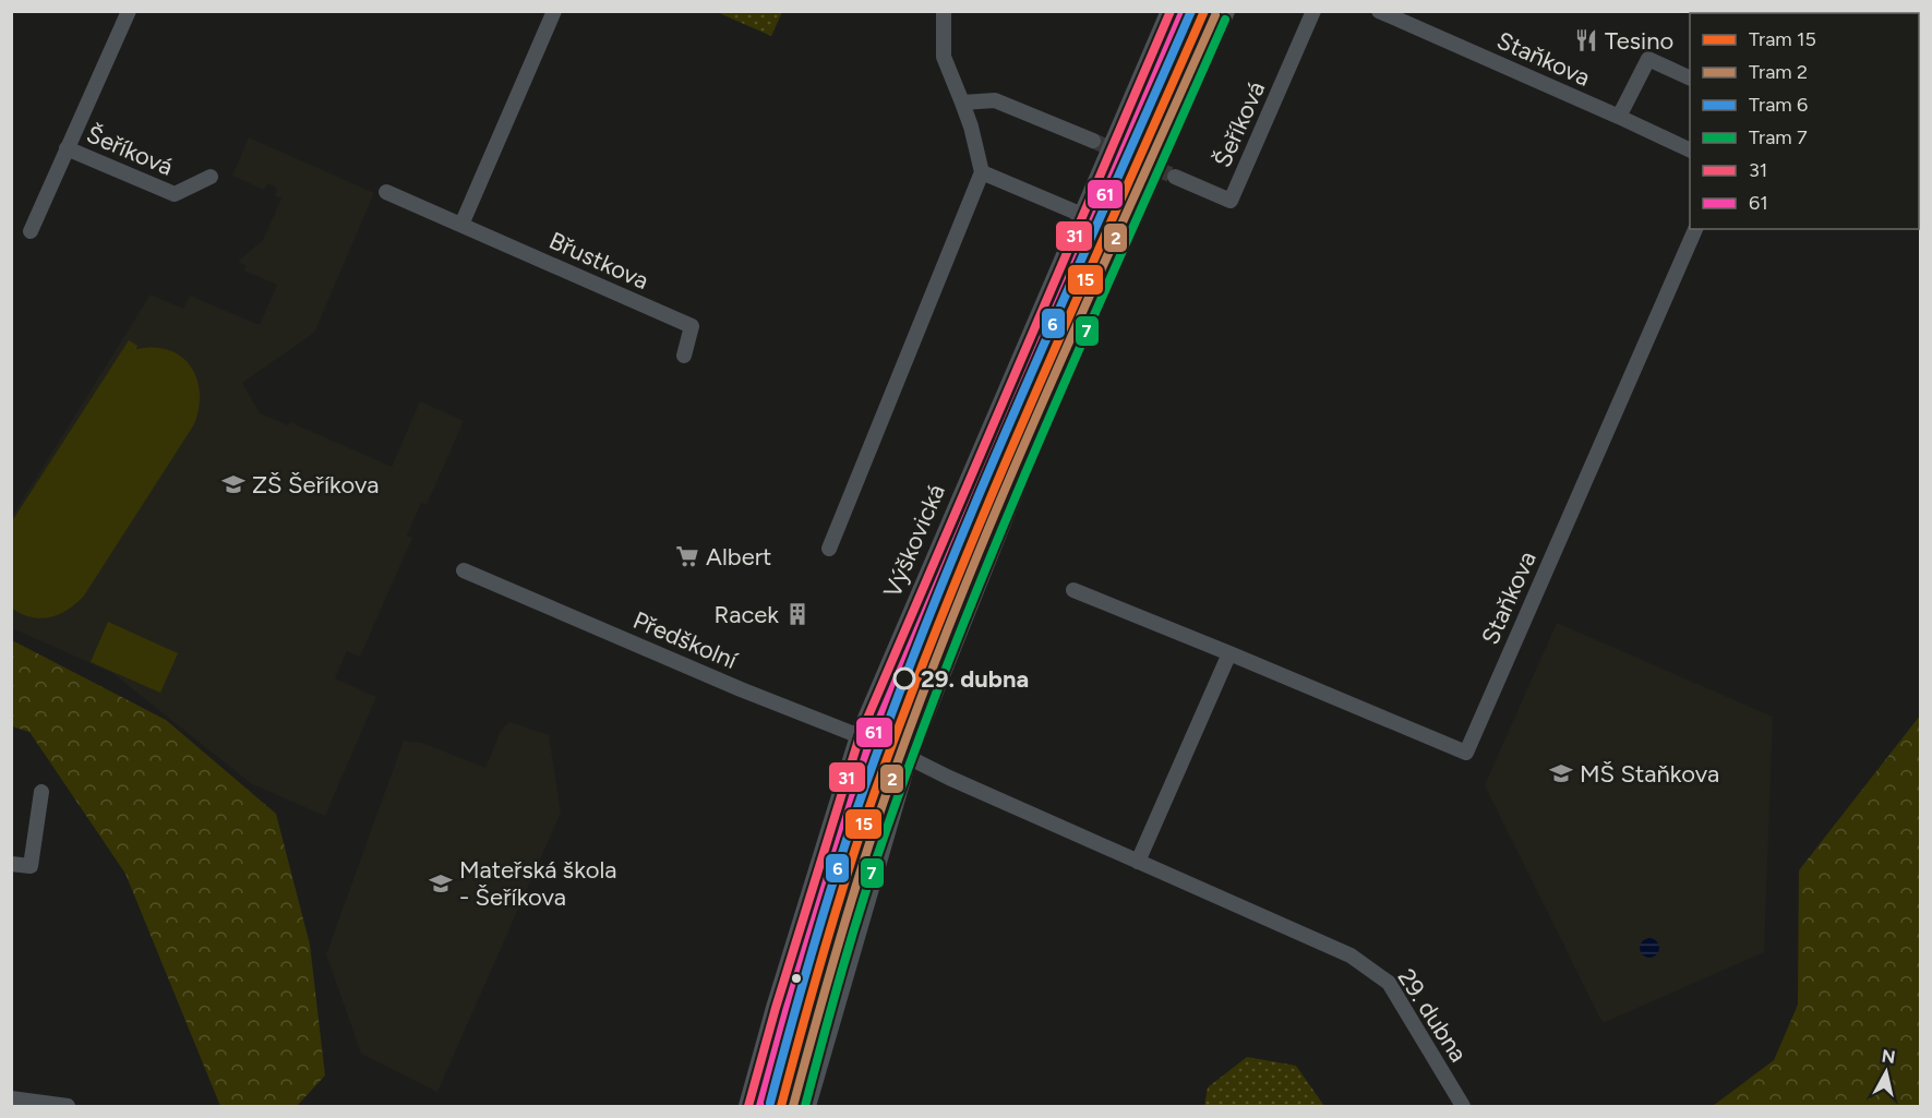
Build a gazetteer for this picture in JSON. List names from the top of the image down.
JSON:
{
  "streets": {
    "street": [
      "Staňkova",
      "Šeříková",
      "Břustkova",
      "Výškovická",
      "Předškolní",
      "29. dubna"
    ]
  },
  "crossings": [
    ["Výškovická", "Předškolní"],
    ["Předškolní", "29. dubna"]
  ],
  "places": {
    "restaurant": ["Tesino"],
    "school or university": ["ZŠ Šeříkova", "MŠ Staňkova", "Mateřská škola - Šeříkova"],
    "supermarket": ["Albert"],
    "building": ["Racek"],
    "other": ["29. dubna"]
  },
  "lines": [
    "tram line 15",
    "tram line 6",
    "transit line 31",
    "tram line 2",
    "transit line 61",
    "tram line 7"
  ],
  "legend": [
    "Tram 15",
    "Tram 2",
    "Tram 6",
    "Tram 7",
    "31",
    "61"
  ],
  "north": "top"
}
